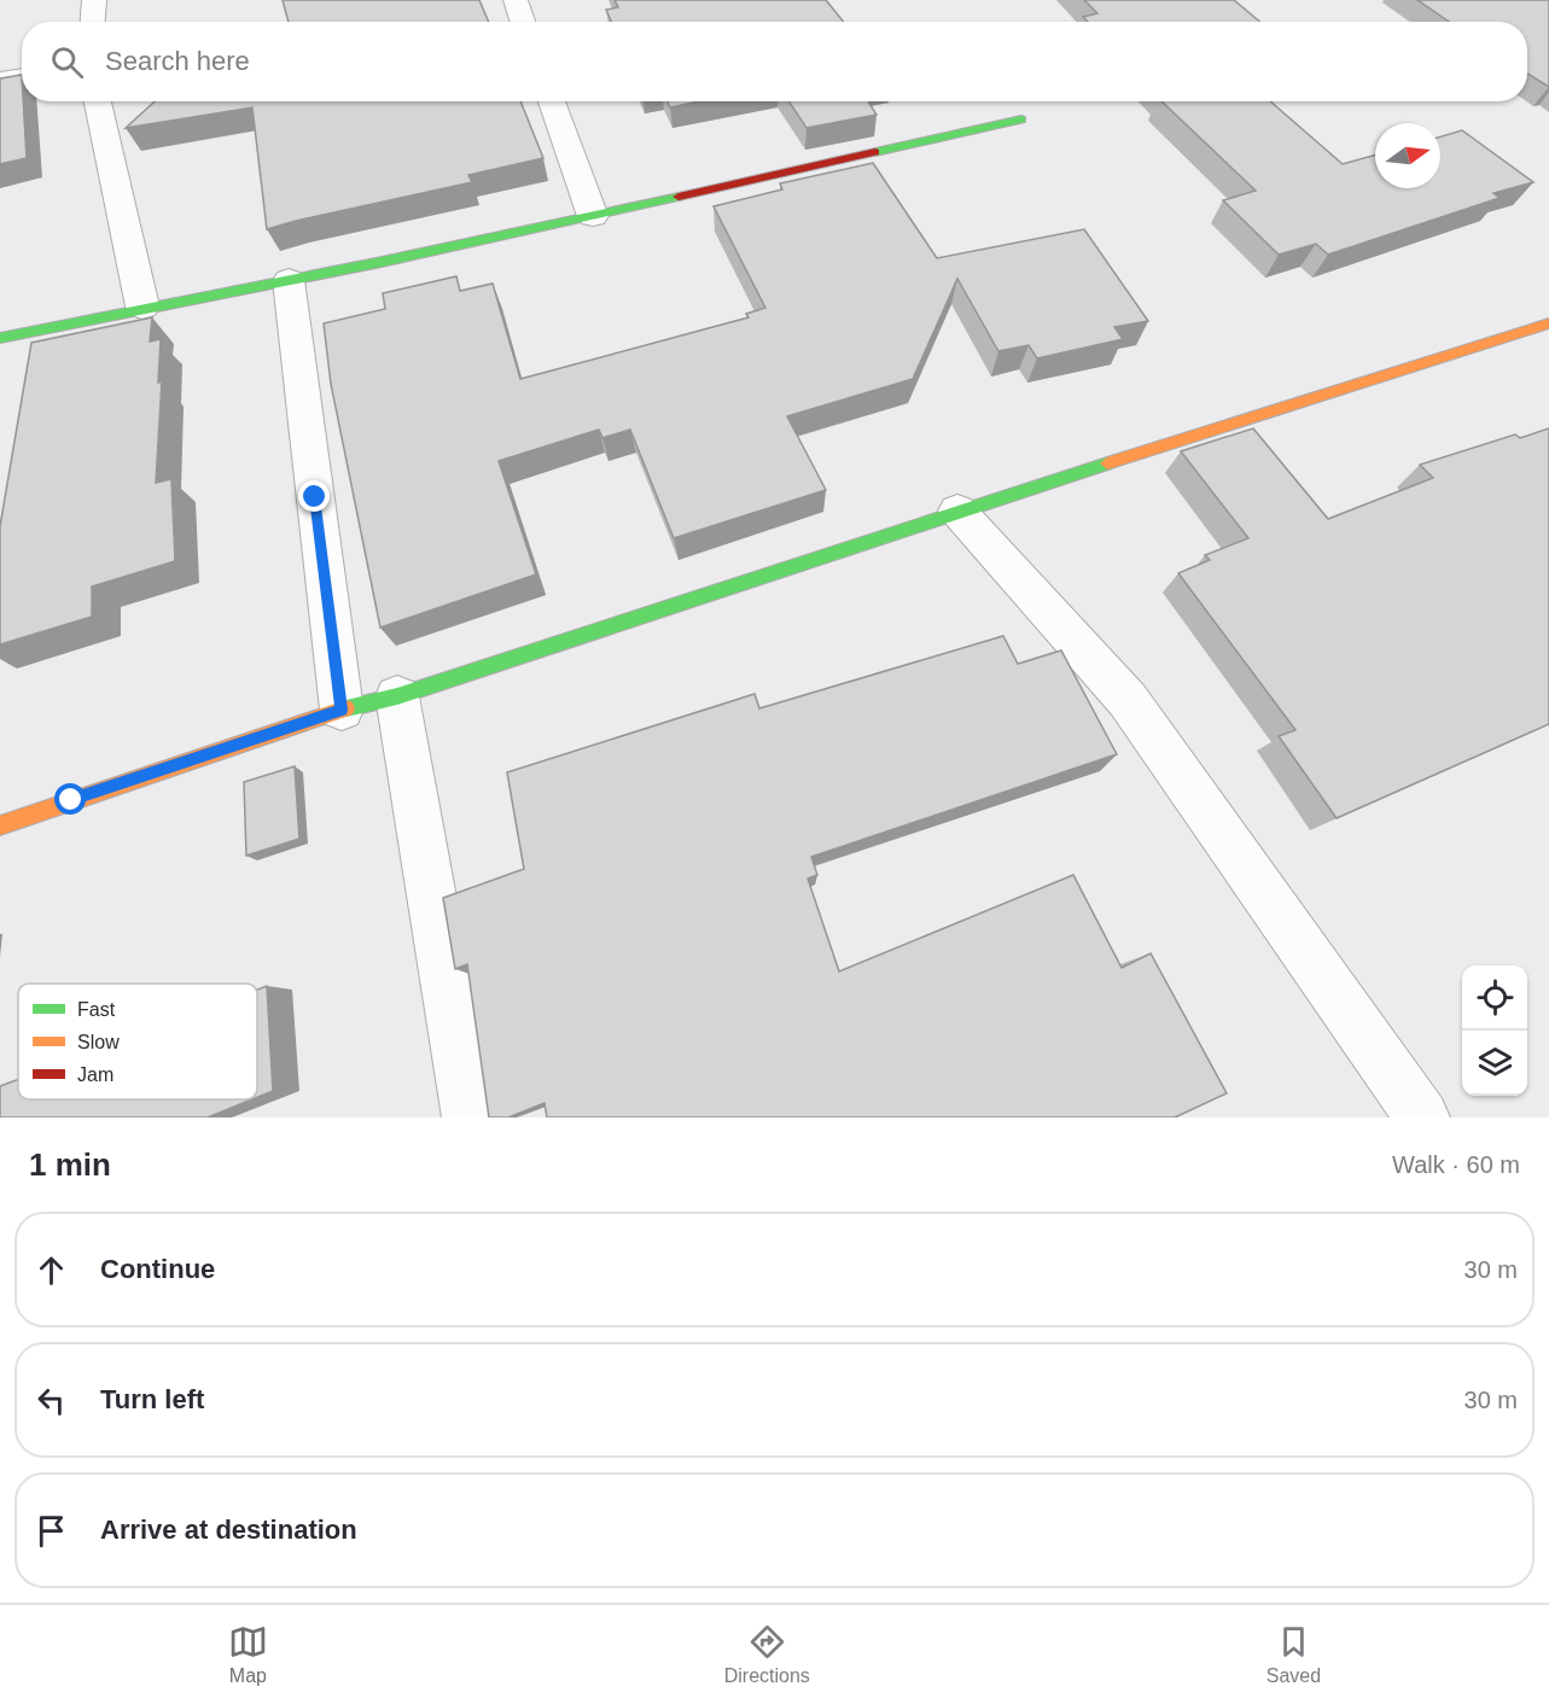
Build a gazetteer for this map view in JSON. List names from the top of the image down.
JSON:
{
  "legend": ["Fast", "Slow", "Jam"],
  "north": "right",
  "page": {
    "search": "Search here",
    "heading": ["1 min", "Walk · 60 m"],
    "list": [
      ["Continue", "30 m"],
      ["Turn left", "30 m"],
      "Arrive at destination"
    ],
    "nav": ["Map", "Directions", "Saved"]
  }
}
